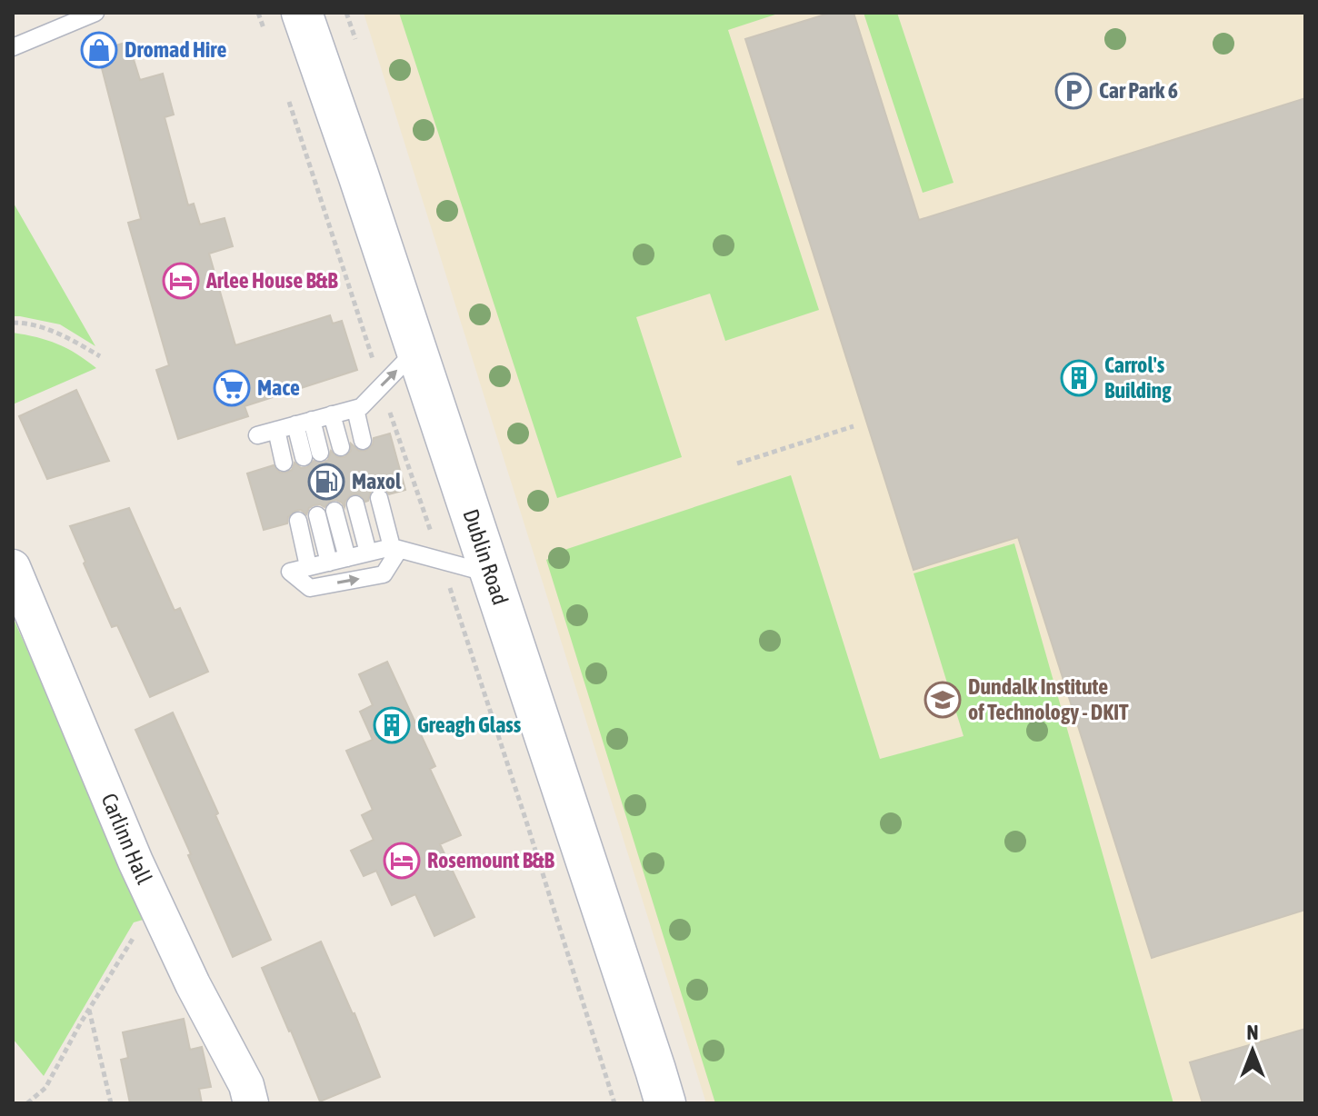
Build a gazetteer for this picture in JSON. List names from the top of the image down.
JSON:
{
  "streets": {
    "main road": ["Dublin Road"],
    "street": ["Carlinn Hall"]
  },
  "places": {
    "shop": ["Dromad Hire"],
    "parking": ["Car Park 6"],
    "hotel": ["Arlee House B&B", "Rosemount B&B"],
    "building": ["Carrol's Building", "Greagh Glass"],
    "supermarket": ["Mace"],
    "fuel station": ["Maxol"],
    "school or university": ["Dundalk Institute of Technology - DKIT"]
  },
  "north": "top"
}
